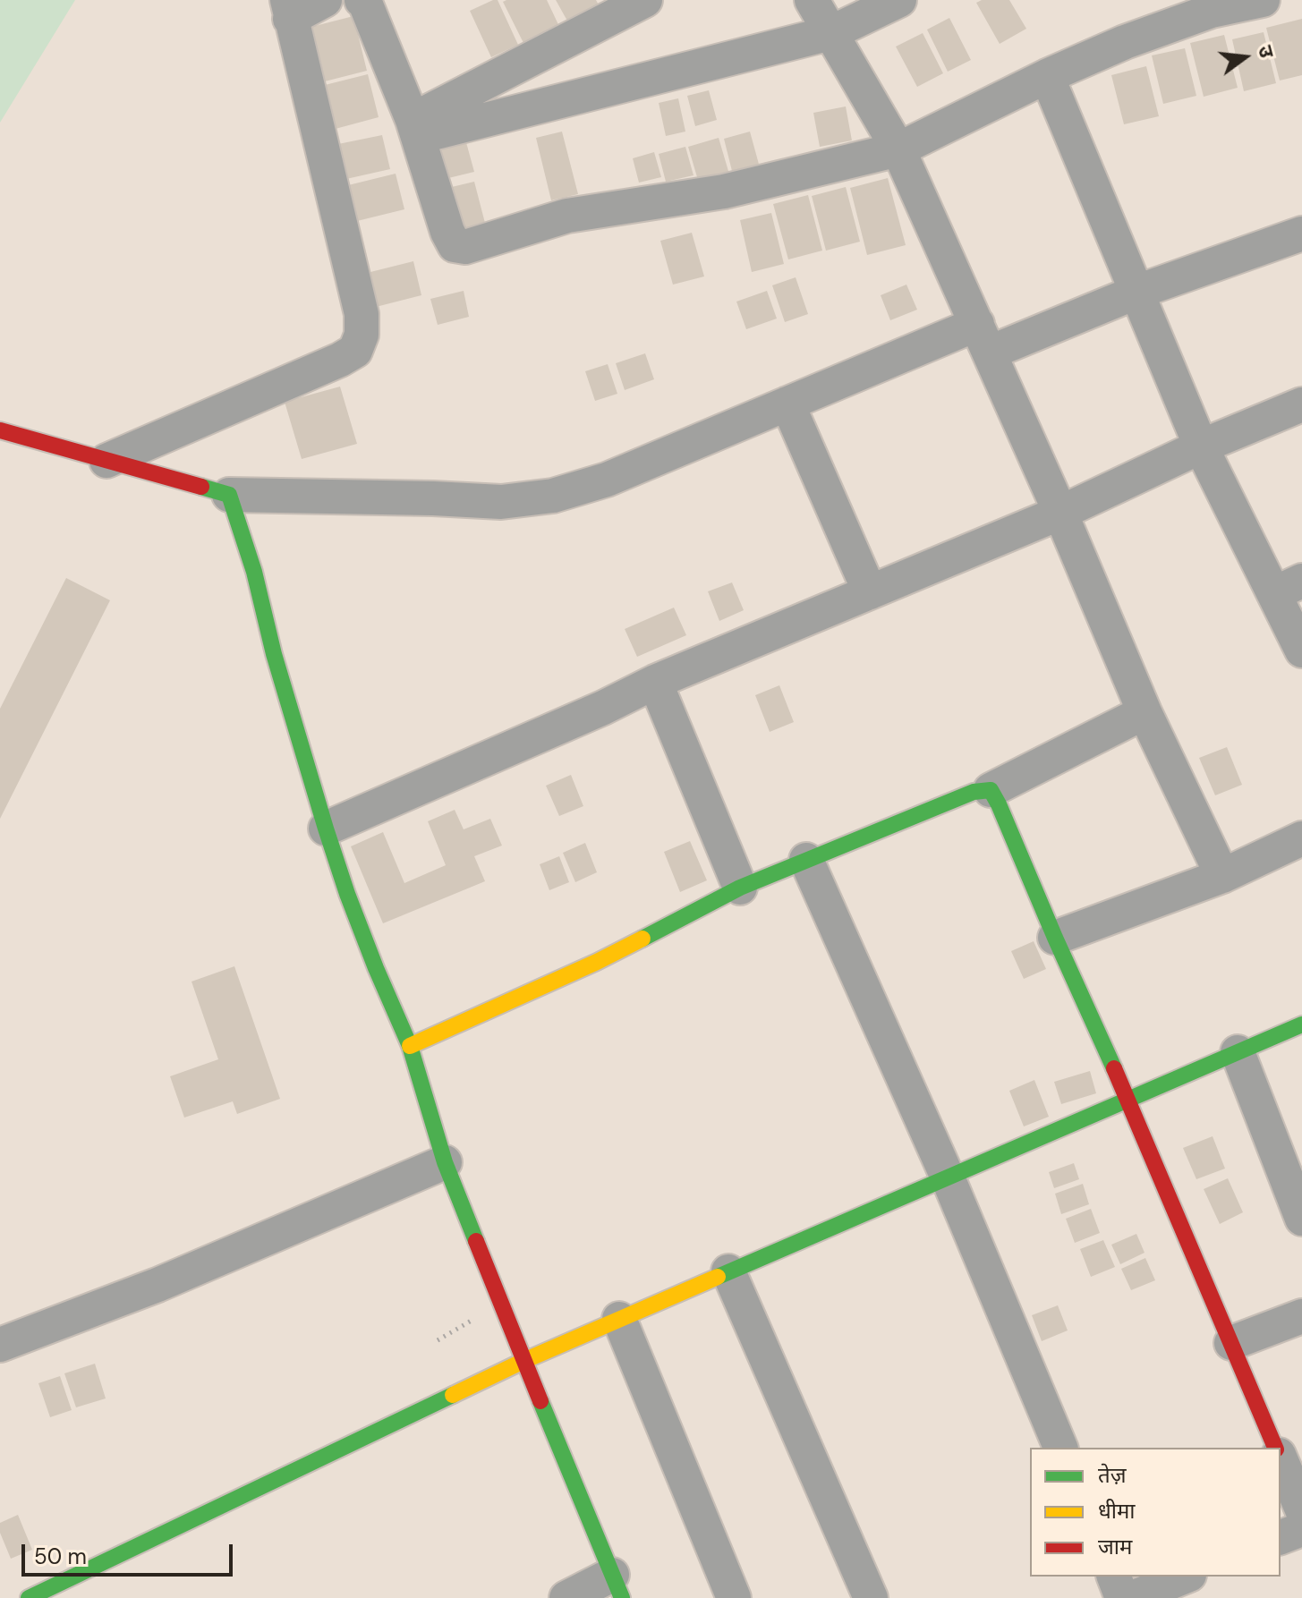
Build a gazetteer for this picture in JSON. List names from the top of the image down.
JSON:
{
  "legend": ["तेज़", "धीमा", "जाम"],
  "scale_bar": "50 m",
  "north": "right"
}
